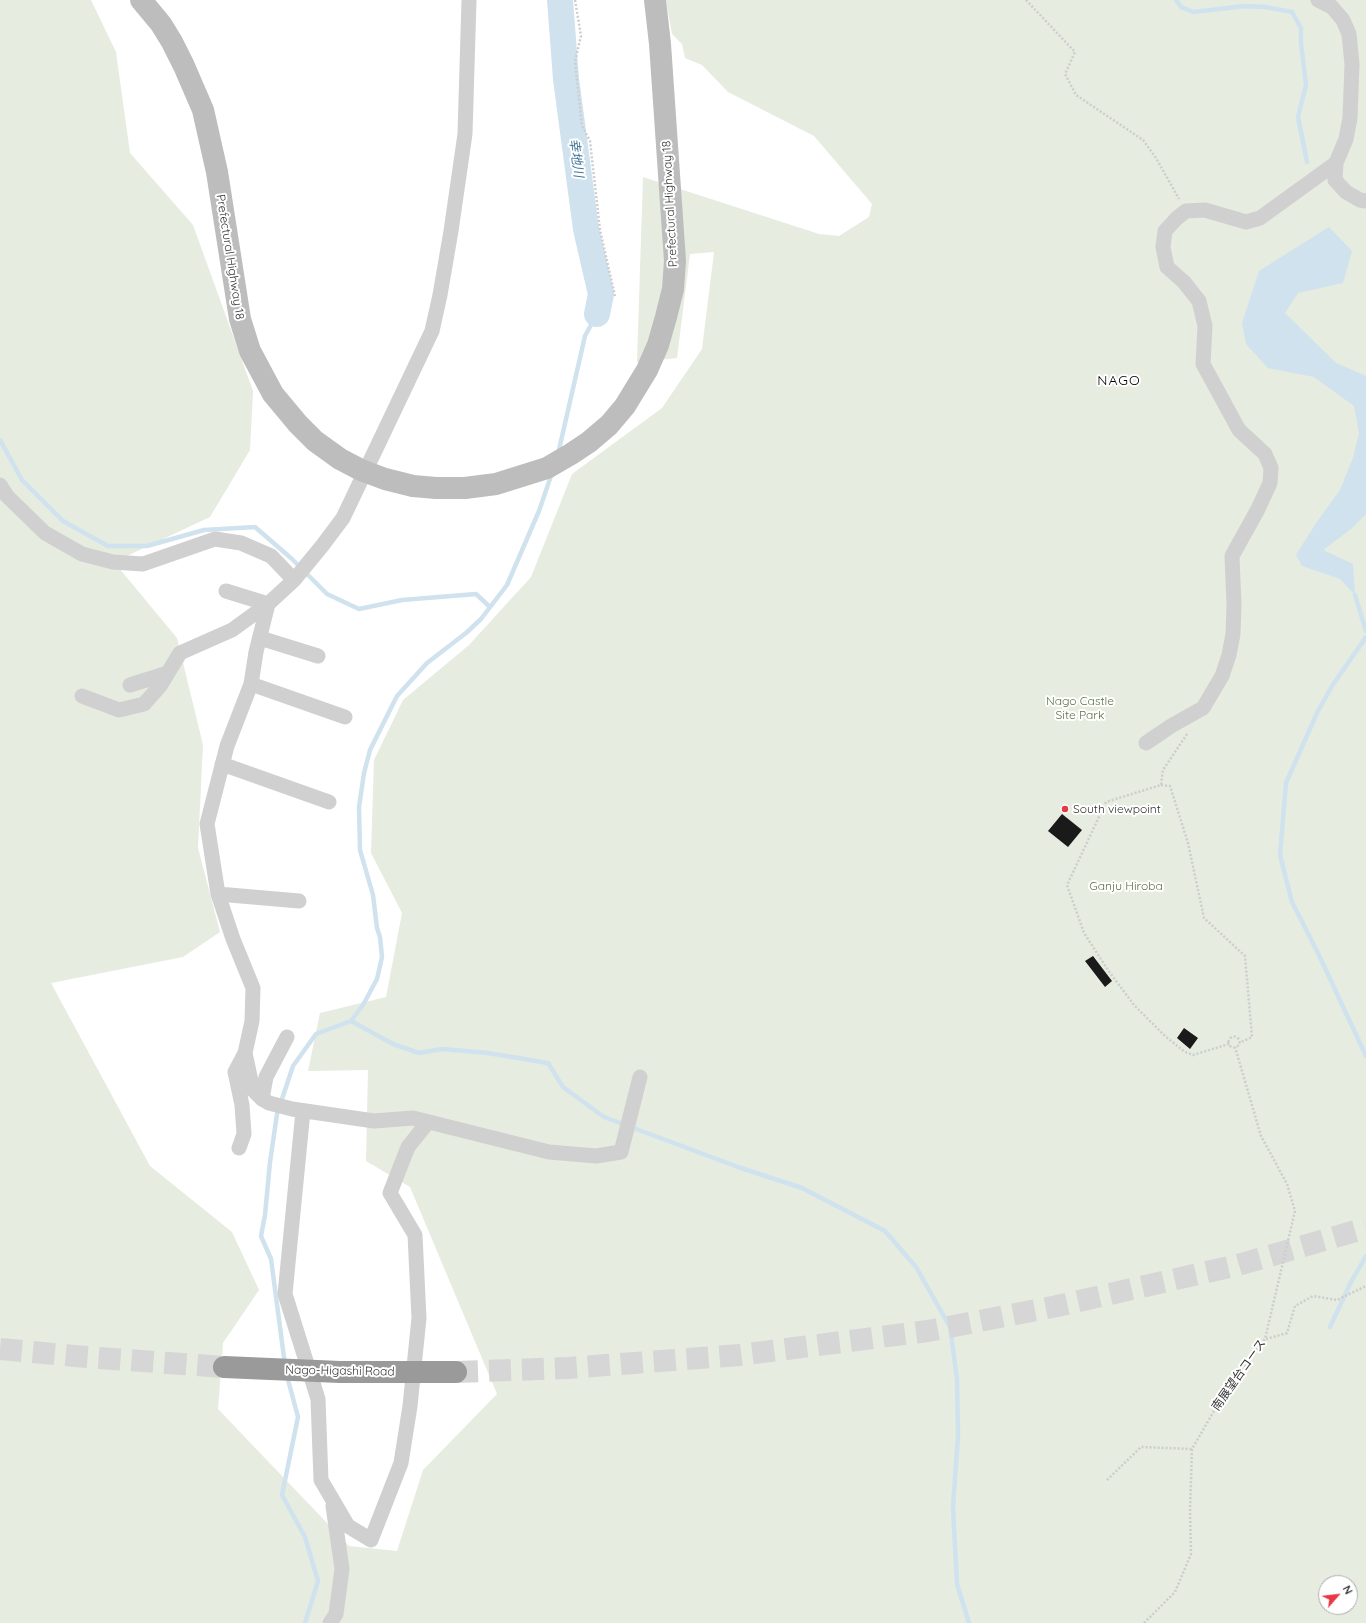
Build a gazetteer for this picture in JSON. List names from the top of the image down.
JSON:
{
  "streets": {
    "highway": ["Nago-Higashi Road"],
    "main road": ["Prefectural Highway 18"],
    "path": ["南展望台コース"]
  },
  "districts": ["NAGO"],
  "water": ["幸地川"],
  "parks": ["Nago Castle Site Park", "Ganju Hiroba"],
  "places": ["South viewpoint"],
  "north": "top right"
}
